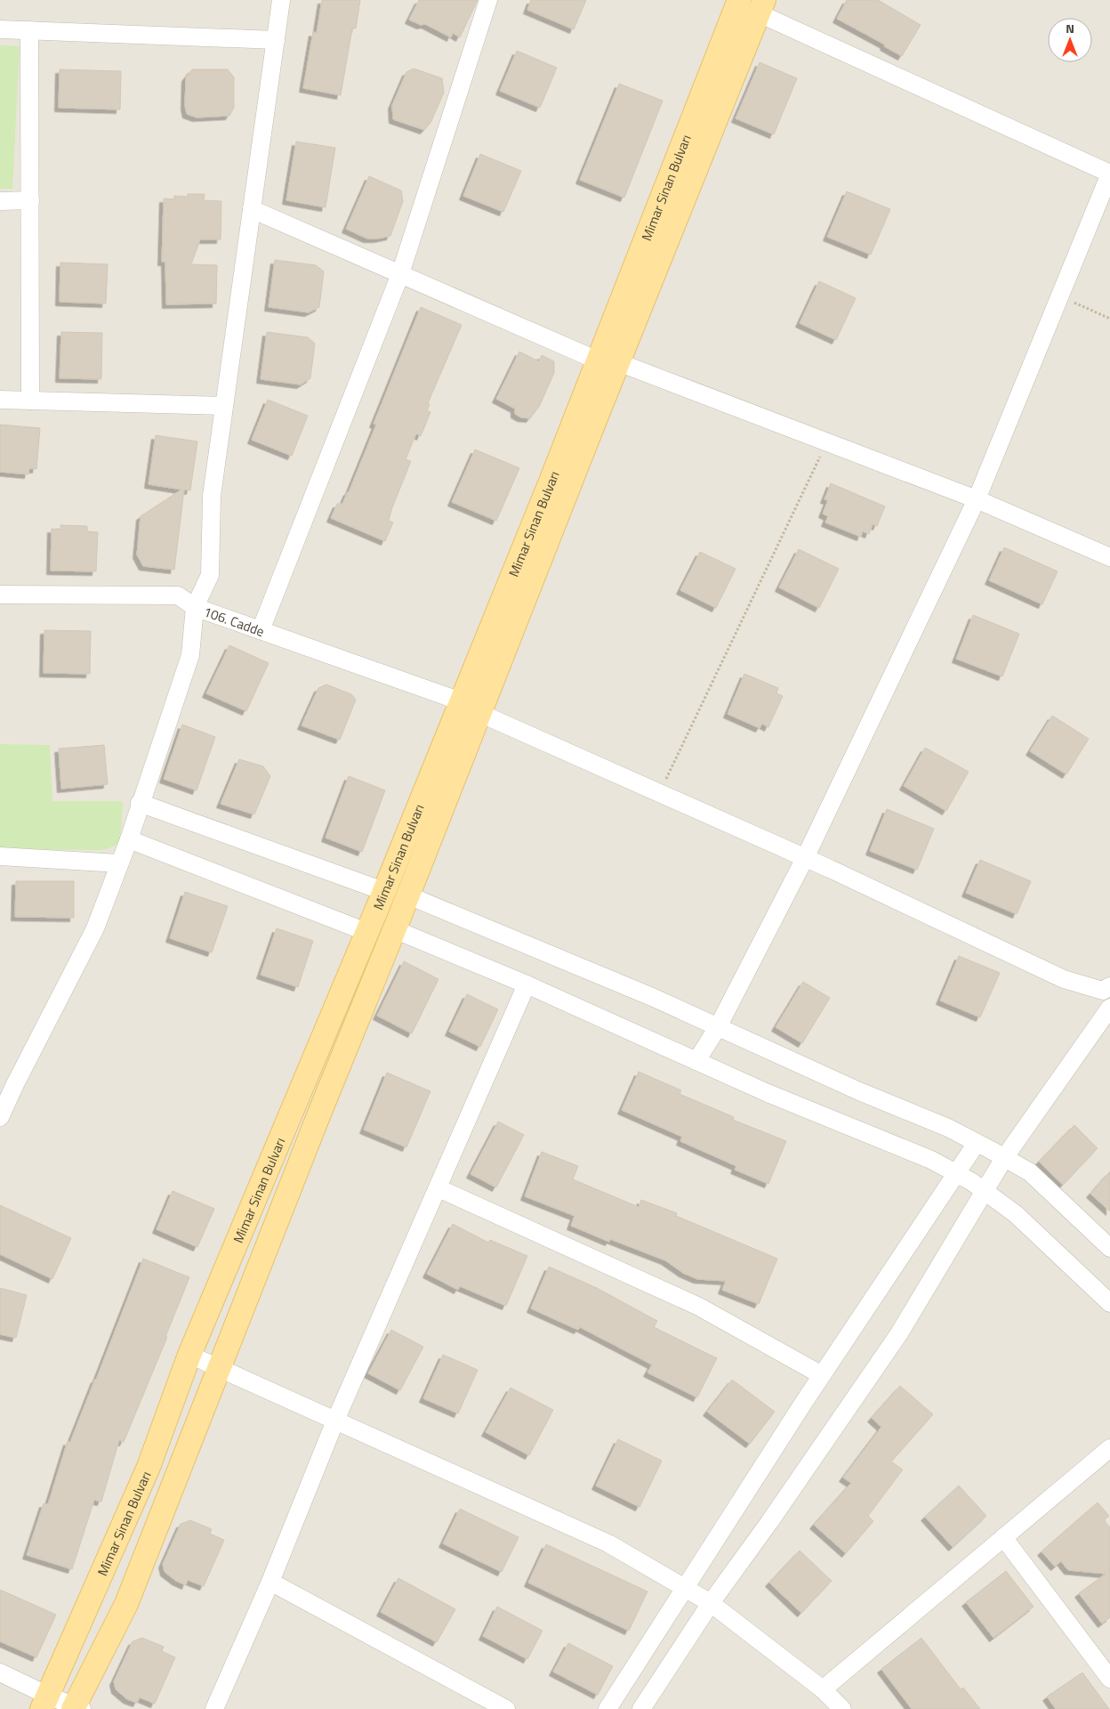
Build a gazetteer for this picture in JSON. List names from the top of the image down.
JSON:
{
  "streets": {
    "main road": ["Mimar Sinan Bulvarı"],
    "street": ["106. Cadde"]
  },
  "crossings": [
    ["Mimar Sinan Bulvarı", "106. Cadde"]
  ],
  "north": "top"
}
